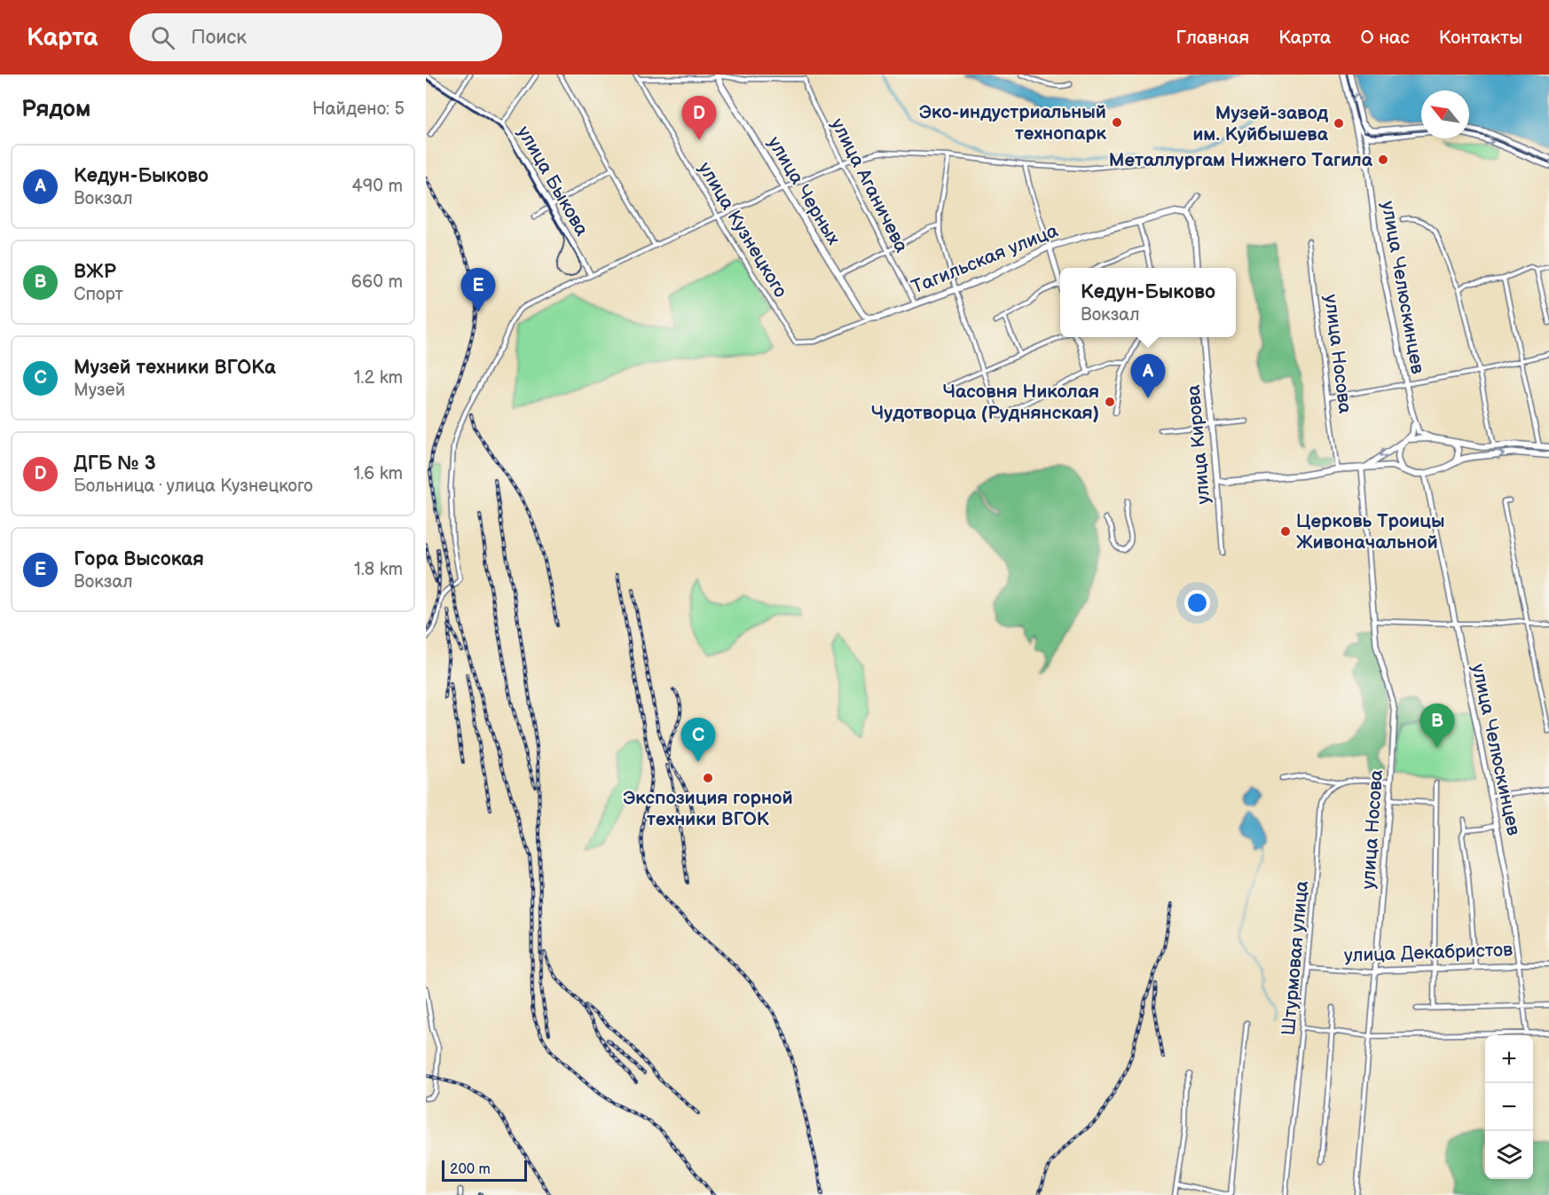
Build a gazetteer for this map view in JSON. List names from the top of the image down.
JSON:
{
  "streets": {
    "main road": ["улица Черных", "Тагильская улица", "улица Кирова"],
    "street": [
      "улица Быкова",
      "улица Аганичева",
      "улица Кузнецкого",
      "улица Челюскинцев",
      "улица Носова",
      "улица Декабристов",
      "Штурмовая улица"
    ]
  },
  "crossings": [
    ["улица Аганичева", "улица Черных"],
    ["улица Аганичева", "Тагильская улица"],
    ["улица Черных", "Тагильская улица"],
    ["улица Кузнецкого", "Тагильская улица"],
    ["улица Челюскинцев", "улица Декабристов"],
    ["улица Носова", "улица Декабристов"],
    ["улица Декабристов", "Штурмовая улица"]
  ],
  "places": [
    "Эко-индустриальный технопарк",
    "Музей-завод им. Куйбышева",
    "Металлургам Нижнего Тагила",
    "Часовня Николая Чудотворца (Руднянская)",
    "Церковь Троицы Живоначальной",
    "Экспозиция горной техники ВГОК"
  ],
  "scale_bar": "200 m",
  "north": "top left",
  "page": {
    "header": "Карта",
    "search": "Поиск",
    "nav": [
      "Главная",
      "Карта",
      "О нас",
      "Контакты"
    ],
    "heading": ["Рядом", "Найдено: 5"],
    "pins": [
      "D",
      "E",
      "A",
      "B",
      "C"
    ],
    "list": [
      {
        "mark": "A",
        "name": "Кедун-Быково",
        "note": "Вокзал",
        "value": "490 m"
      },
      {
        "mark": "B",
        "name": "ВЖР",
        "note": "Спорт",
        "value": "660 m"
      },
      {
        "mark": "C",
        "name": "Музей техники ВГОКа",
        "note": "Музей",
        "value": "1.2 km"
      },
      {
        "mark": "D",
        "name": "ДГБ № 3",
        "note": "Больница · улица Кузнецкого",
        "value": "1.6 km"
      },
      {
        "mark": "E",
        "name": "Гора Высокая",
        "note": "Вокзал",
        "value": "1.8 km"
      }
    ],
    "popup": ["Кедун-Быково", "Вокзал"],
    "map_buttons": ["+", "−"],
    "scale": "200 m"
  }
}
